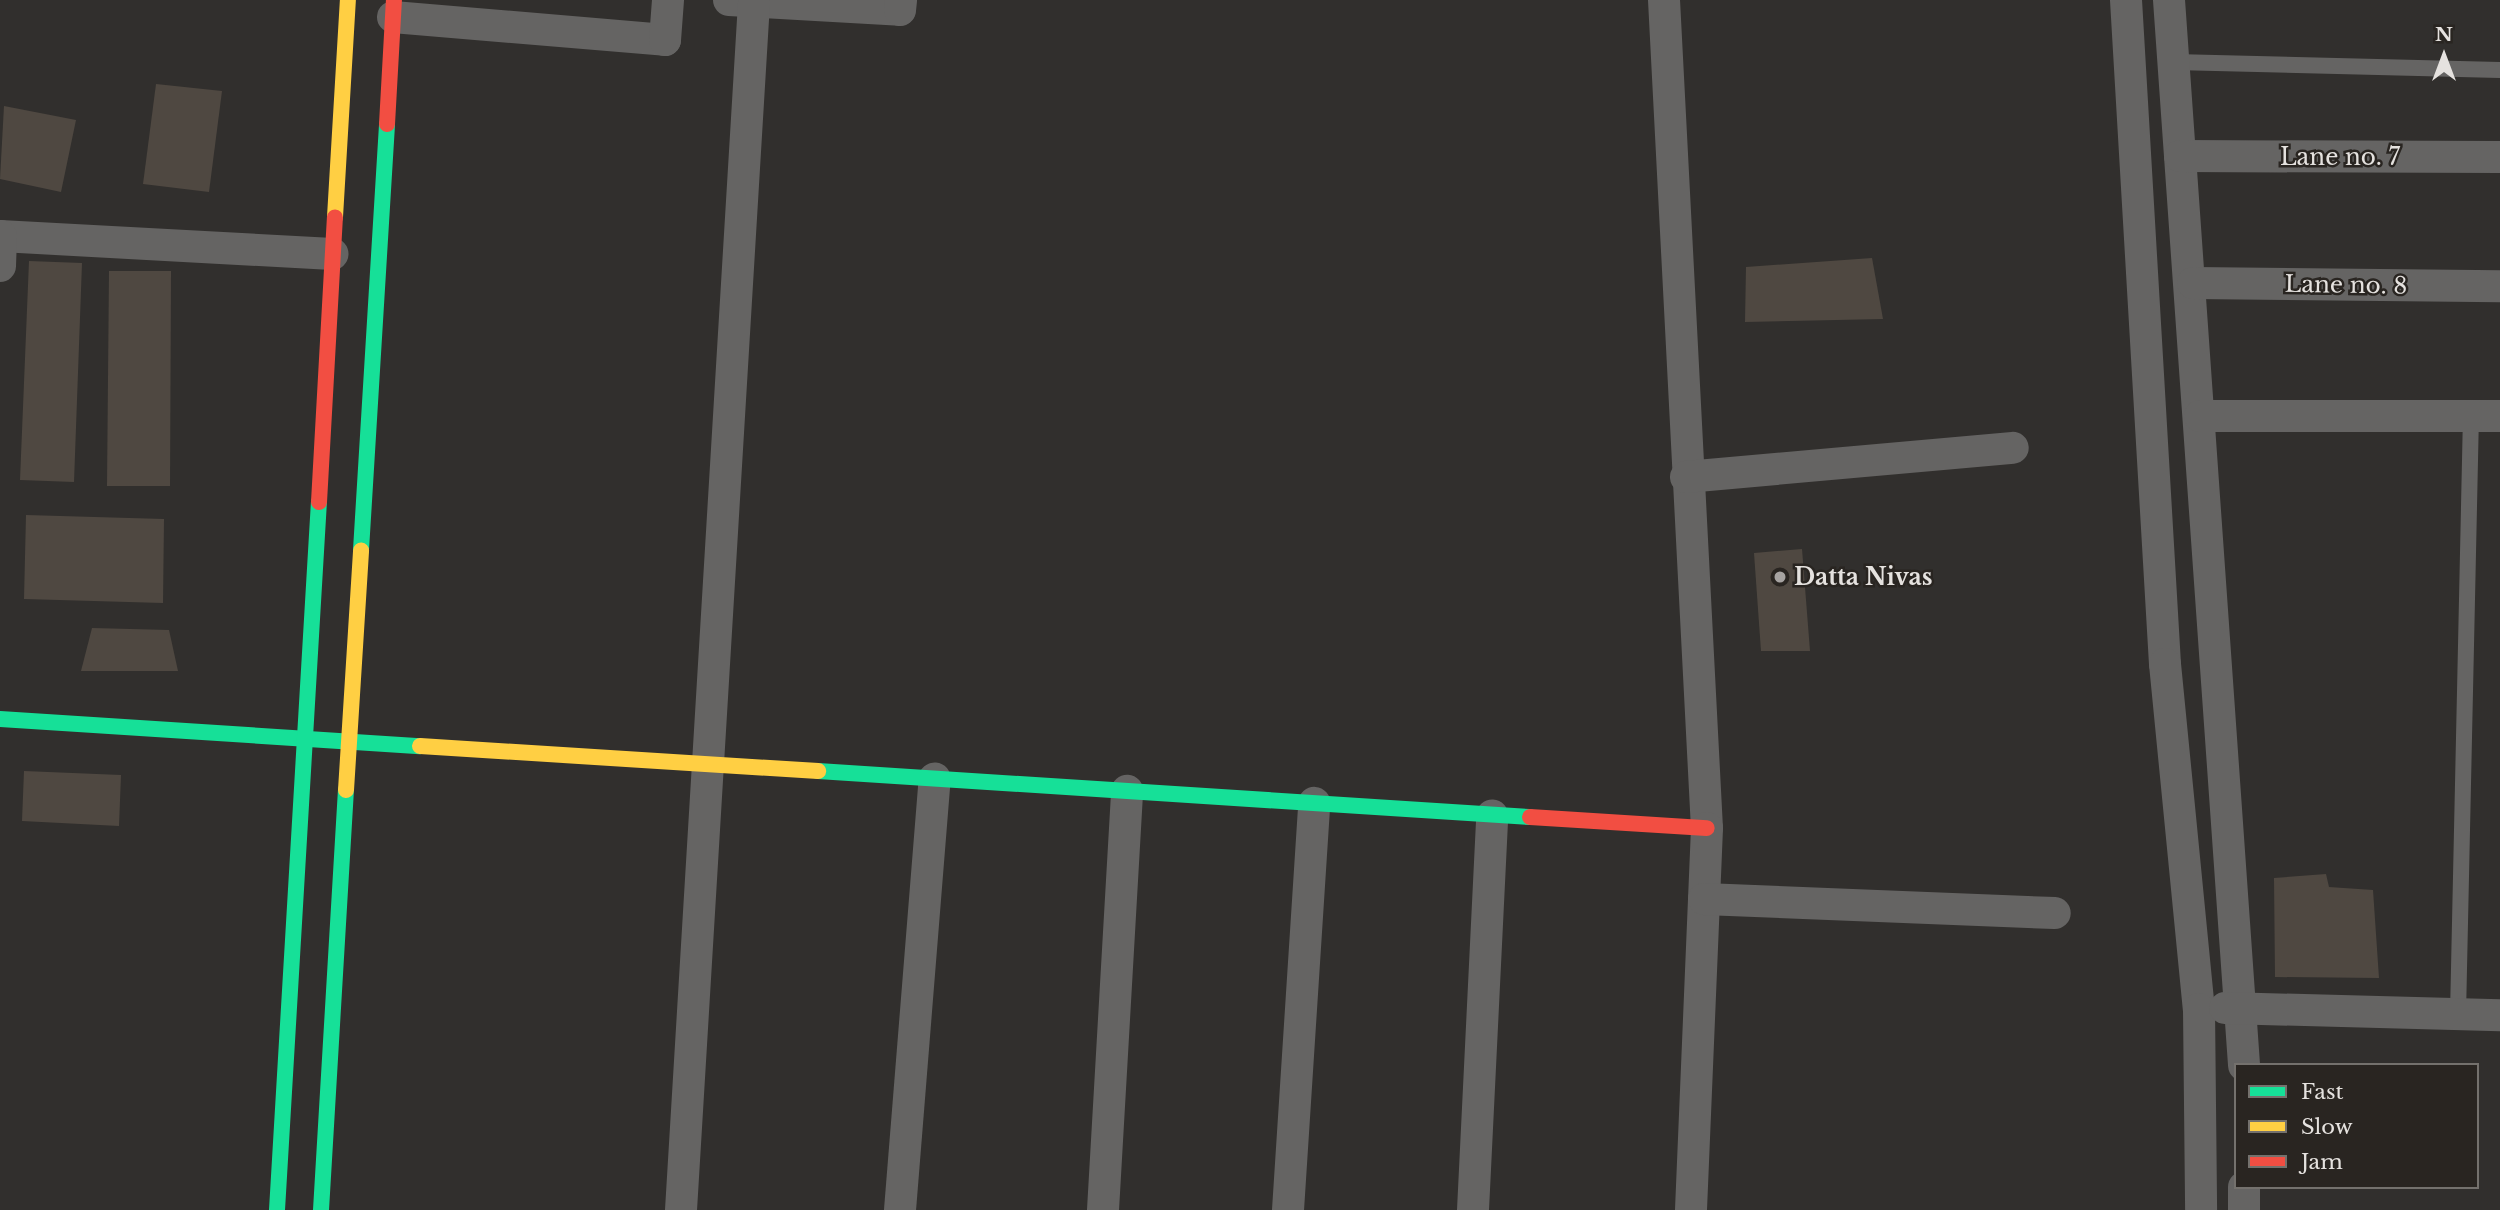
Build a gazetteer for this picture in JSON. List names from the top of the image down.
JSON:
{
  "streets": {
    "street": ["Lane no. 7", "Lane no. 8"]
  },
  "places": ["Datta Nivas"],
  "legend": ["Fast", "Slow", "Jam"],
  "north": "top"
}
